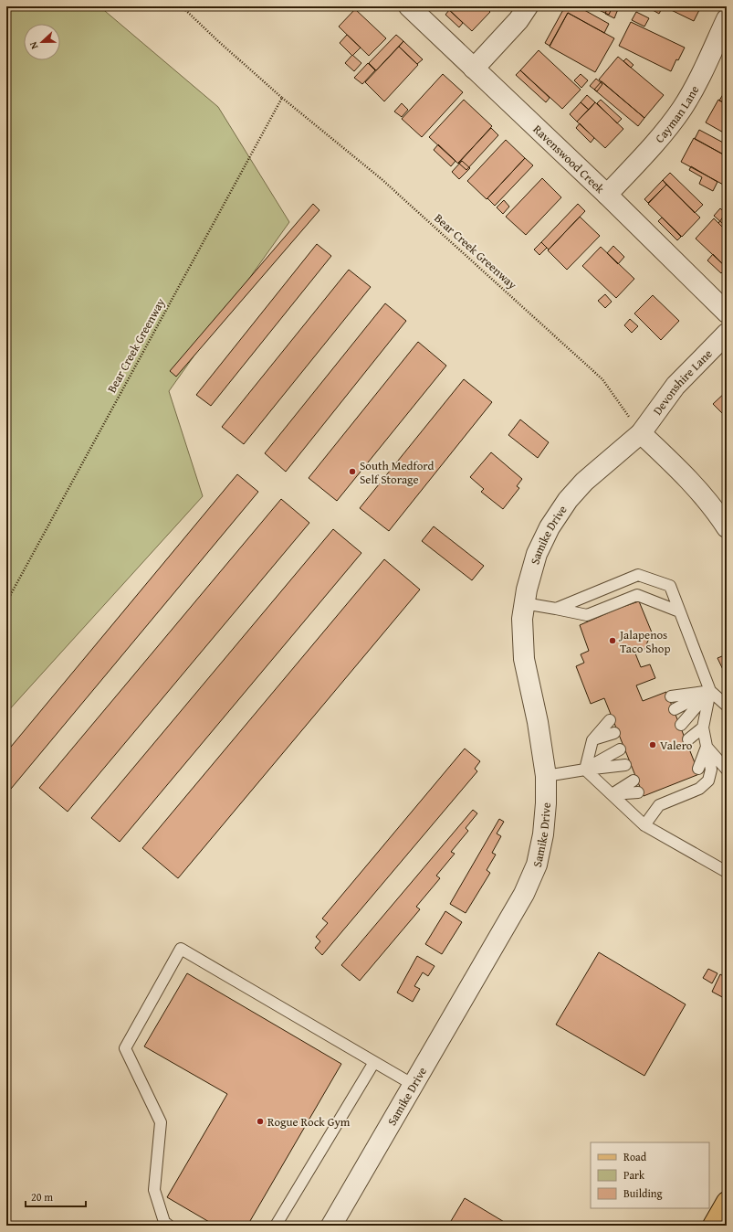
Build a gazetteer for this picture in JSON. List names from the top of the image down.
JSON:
{
  "streets": {
    "street": [
      "Cayman Lane",
      "Ravenswood Creek",
      "Devonshire Lane",
      "Samike Drive"
    ],
    "path": ["Bear Creek Greenway"]
  },
  "crossings": [
    ["Cayman Lane", "Ravenswood Creek"],
    ["Bear Creek Greenway", "Devonshire Lane"],
    ["Bear Creek Greenway", "Samike Drive"],
    ["Devonshire Lane", "Samike Drive"]
  ],
  "places": [
    "South Medford Self Storage",
    "Jalapenos Taco Shop",
    "Valero",
    "Rogue Rock Gym"
  ],
  "legend": ["Road", "Park", "Building"],
  "scale_bar": "20 m",
  "north": "left"
}
